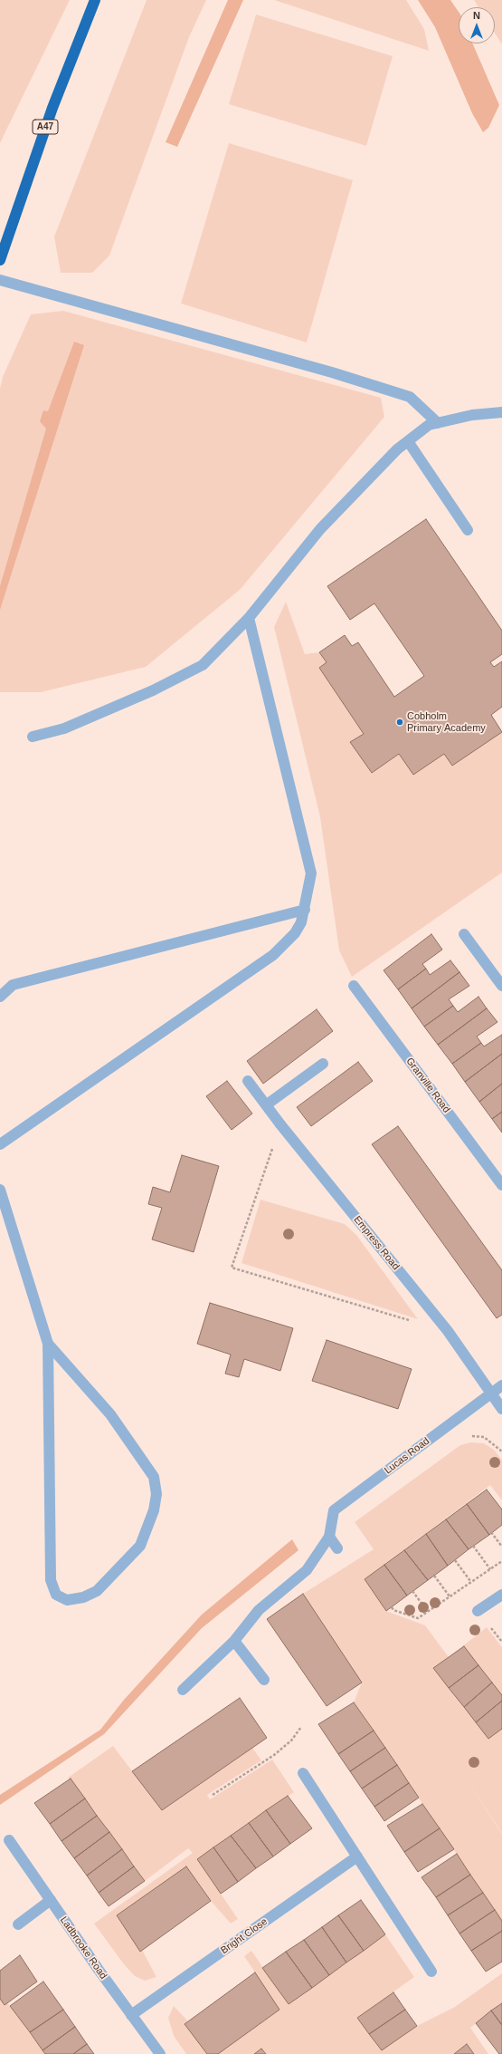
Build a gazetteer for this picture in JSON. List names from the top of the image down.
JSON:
{
  "streets": {
    "highway": ["A47"],
    "street": [
      "Granville Road",
      "Empress Road",
      "Lucas Road",
      "Bright Close",
      "Ladbrooke Road"
    ]
  },
  "crossings": [
    ["Empress Road", "Lucas Road"],
    ["Bright Close", "Ladbrooke Road"]
  ],
  "places": ["Cobholm Primary Academy"],
  "north": "top"
}
